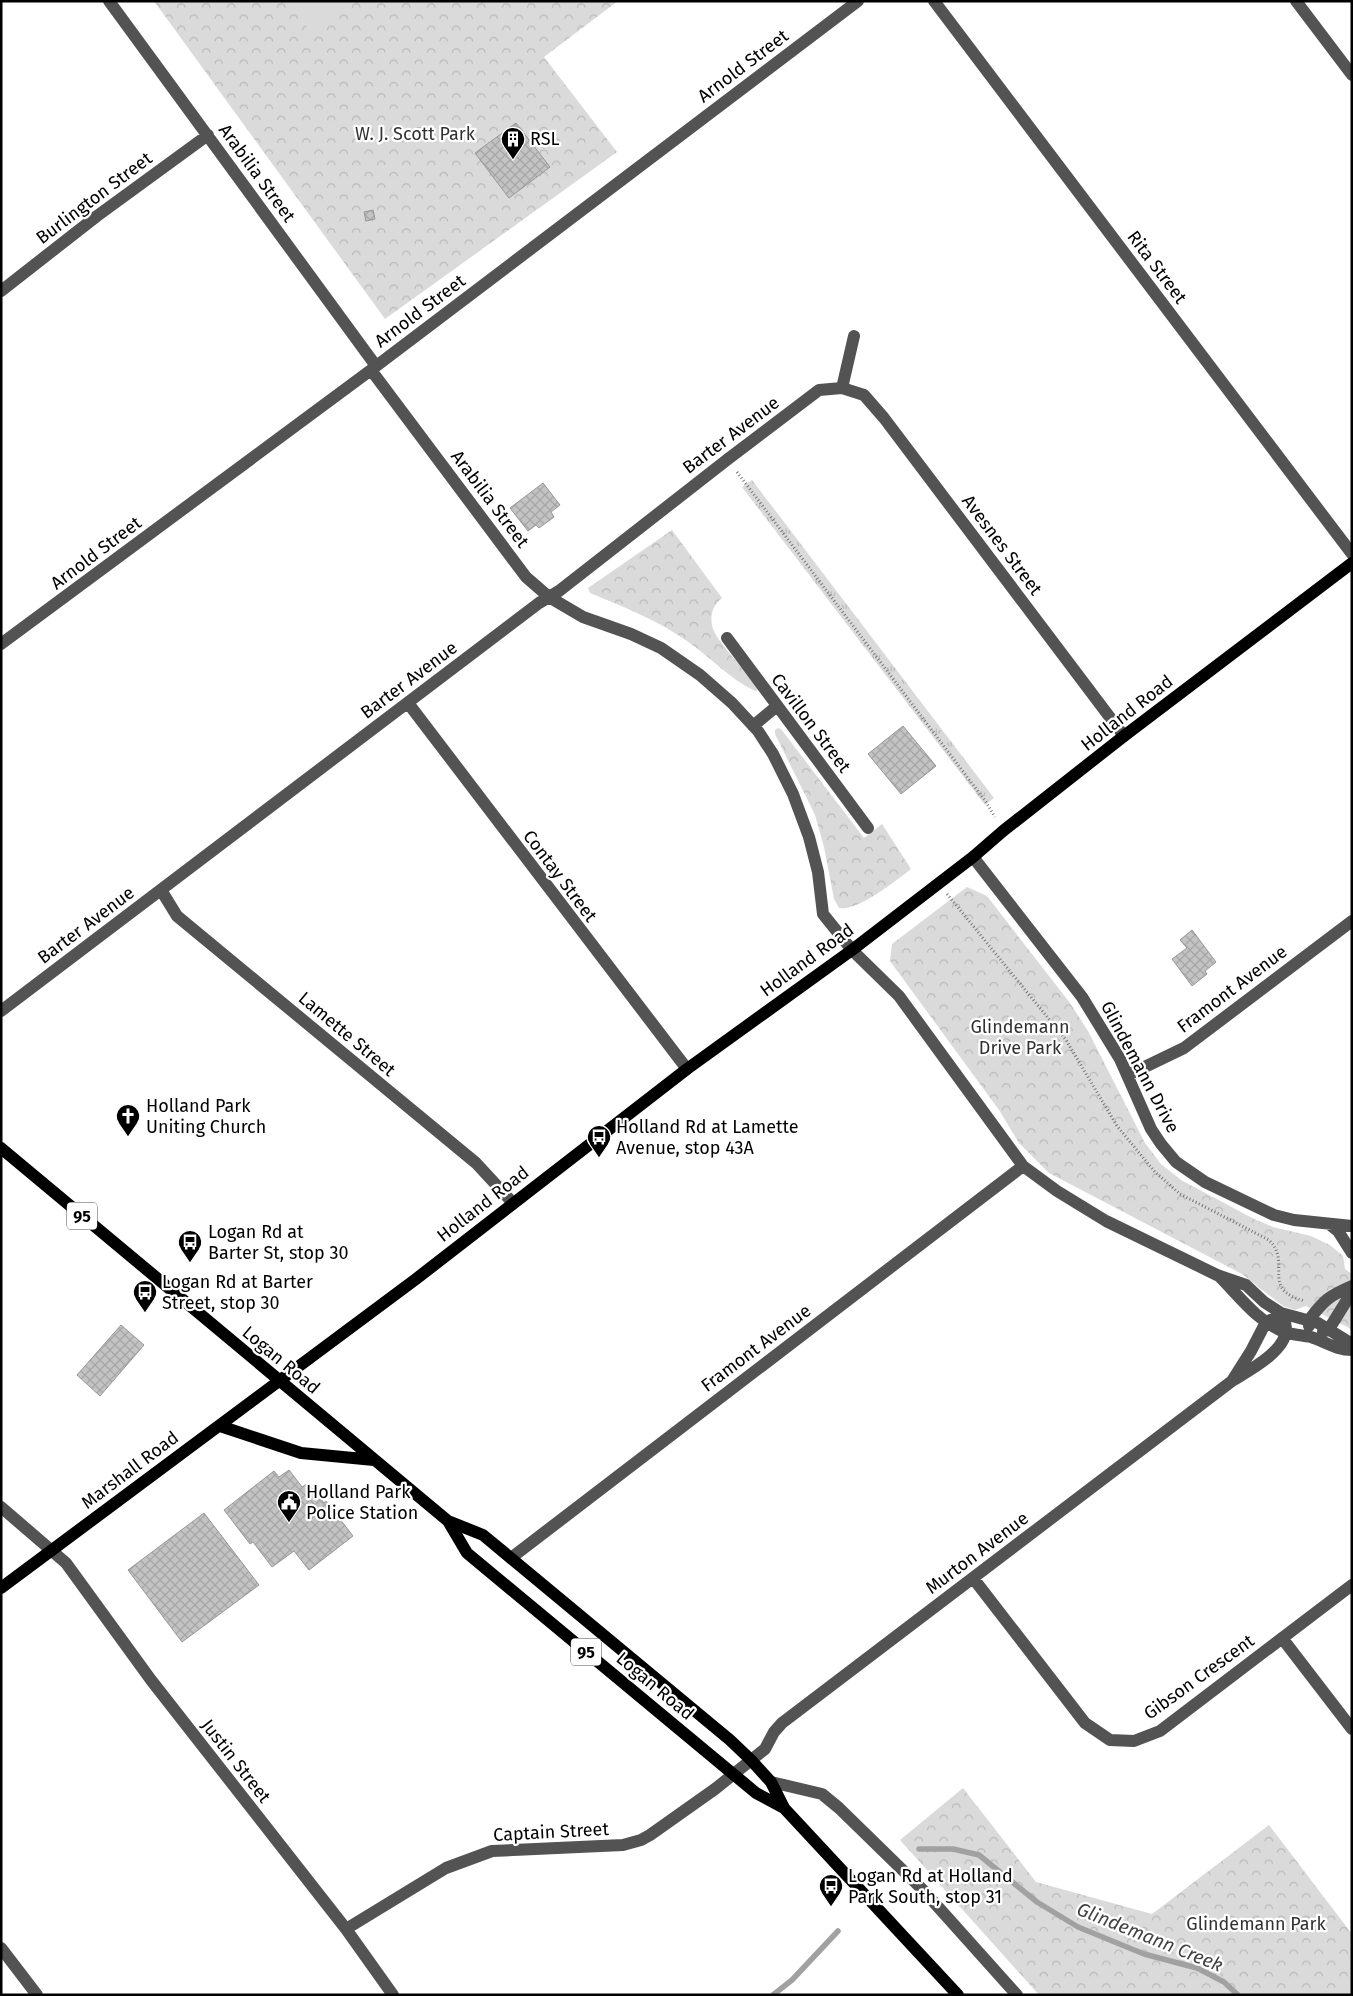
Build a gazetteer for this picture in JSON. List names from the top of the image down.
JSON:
{
  "streets": {
    "main road": [
      "Holland Road",
      "95",
      "Logan Road",
      "Marshall Road"
    ],
    "street": [
      "Arnold Street",
      "Arabilia Street",
      "Burlington Street",
      "Rita Street",
      "Barter Avenue",
      "Avesnes Street",
      "Cavillon Street",
      "Contay Street",
      "Framont Avenue",
      "Lamette Street",
      "Glindemann Drive",
      "Murton Avenue",
      "Gibson Crescent",
      "Justin Street",
      "Captain Street"
    ]
  },
  "crossings": [
    ["Arnold Street", "Arabilia Street"],
    ["Arabilia Street", "Burlington Street"],
    ["Arabilia Street", "Barter Avenue"],
    ["Barter Avenue", "Avesnes Street"],
    ["Barter Avenue", "Contay Street"],
    ["Barter Avenue", "Lamette Street"],
    ["Avesnes Street", "Holland Road"],
    ["Holland Road", "Contay Street"],
    ["Holland Road", "Lamette Street"],
    ["Holland Road", "Glindemann Drive"],
    ["Holland Road", "Logan Road"],
    ["Holland Road", "Marshall Road"],
    ["Framont Avenue", "Glindemann Drive"],
    ["Framont Avenue", "Logan Road"],
    ["Logan Road", "Marshall Road"],
    ["Logan Road", "Murton Avenue"],
    ["Logan Road", "Captain Street"],
    ["Marshall Road", "Justin Street"],
    ["Murton Avenue", "Gibson Crescent"],
    ["Murton Avenue", "Captain Street"],
    ["Justin Street", "Captain Street"]
  ],
  "water": ["Glindemann Creek"],
  "parks": ["W. J. Scott Park", "Glindemann Drive Park", "Glindemann Park"],
  "places": {
    "building": ["RSL"],
    "church": ["Holland Park Uniting Church"],
    "bus stop": [
      "Holland Rd at Lamette Avenue, stop 43A",
      "Logan Rd at Barter St, stop 30",
      "Logan Rd at Barter Street, stop 30",
      "Logan Rd at Holland Park South, stop 31"
    ],
    "public building": ["Holland Park Police Station"]
  }
}
